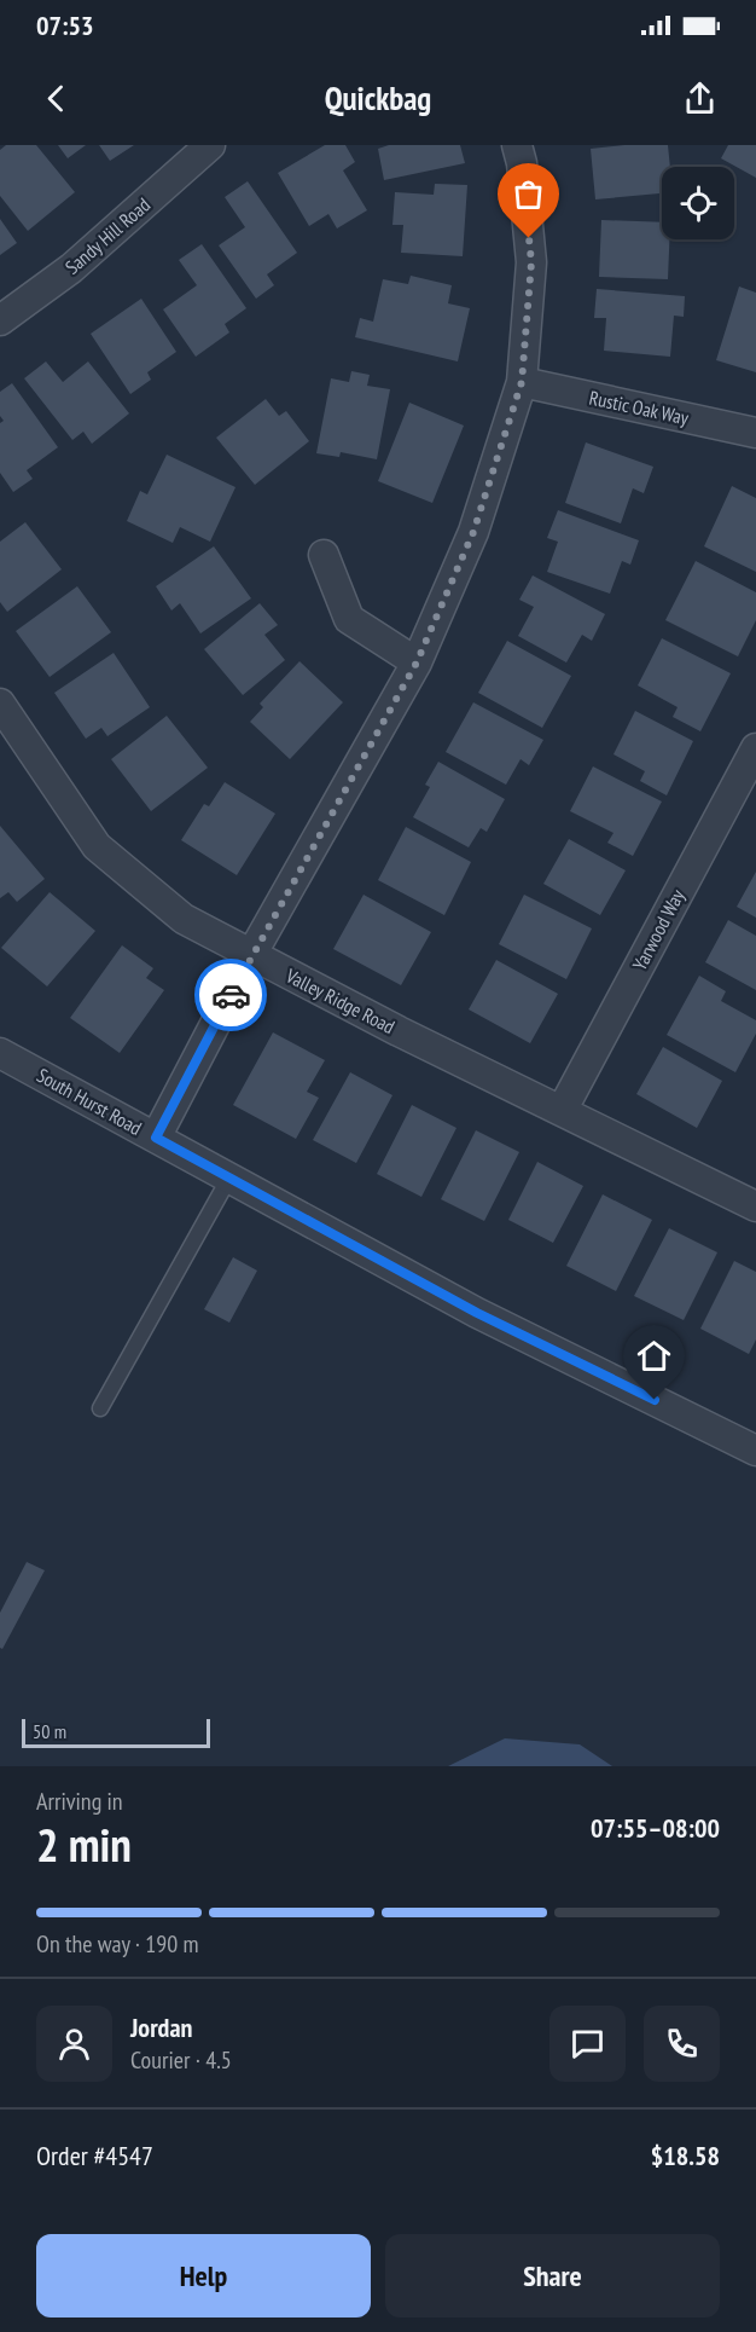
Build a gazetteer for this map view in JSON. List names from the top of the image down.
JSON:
{
  "streets": {
    "street": [
      "Sandy Hill Road",
      "Rustic Oak Way",
      "Yarwood Way",
      "Valley Ridge Road",
      "South Hurst Road"
    ]
  },
  "crossings": [
    ["Yarwood Way", "Valley Ridge Road"]
  ],
  "scale_bar": "50 m",
  "page": {
    "status": "07:53",
    "header": "Quickbag",
    "scale": "50 m",
    "heading": ["2 min", "Arriving in", "07:55–08:00"],
    "panel": [
      "Jordan",
      "Courier · 4.5",
      "Order #4547",
      "$18.58"
    ],
    "bar": "On the way · 190 m",
    "buttons": ["Help", "Share"]
  }
}
